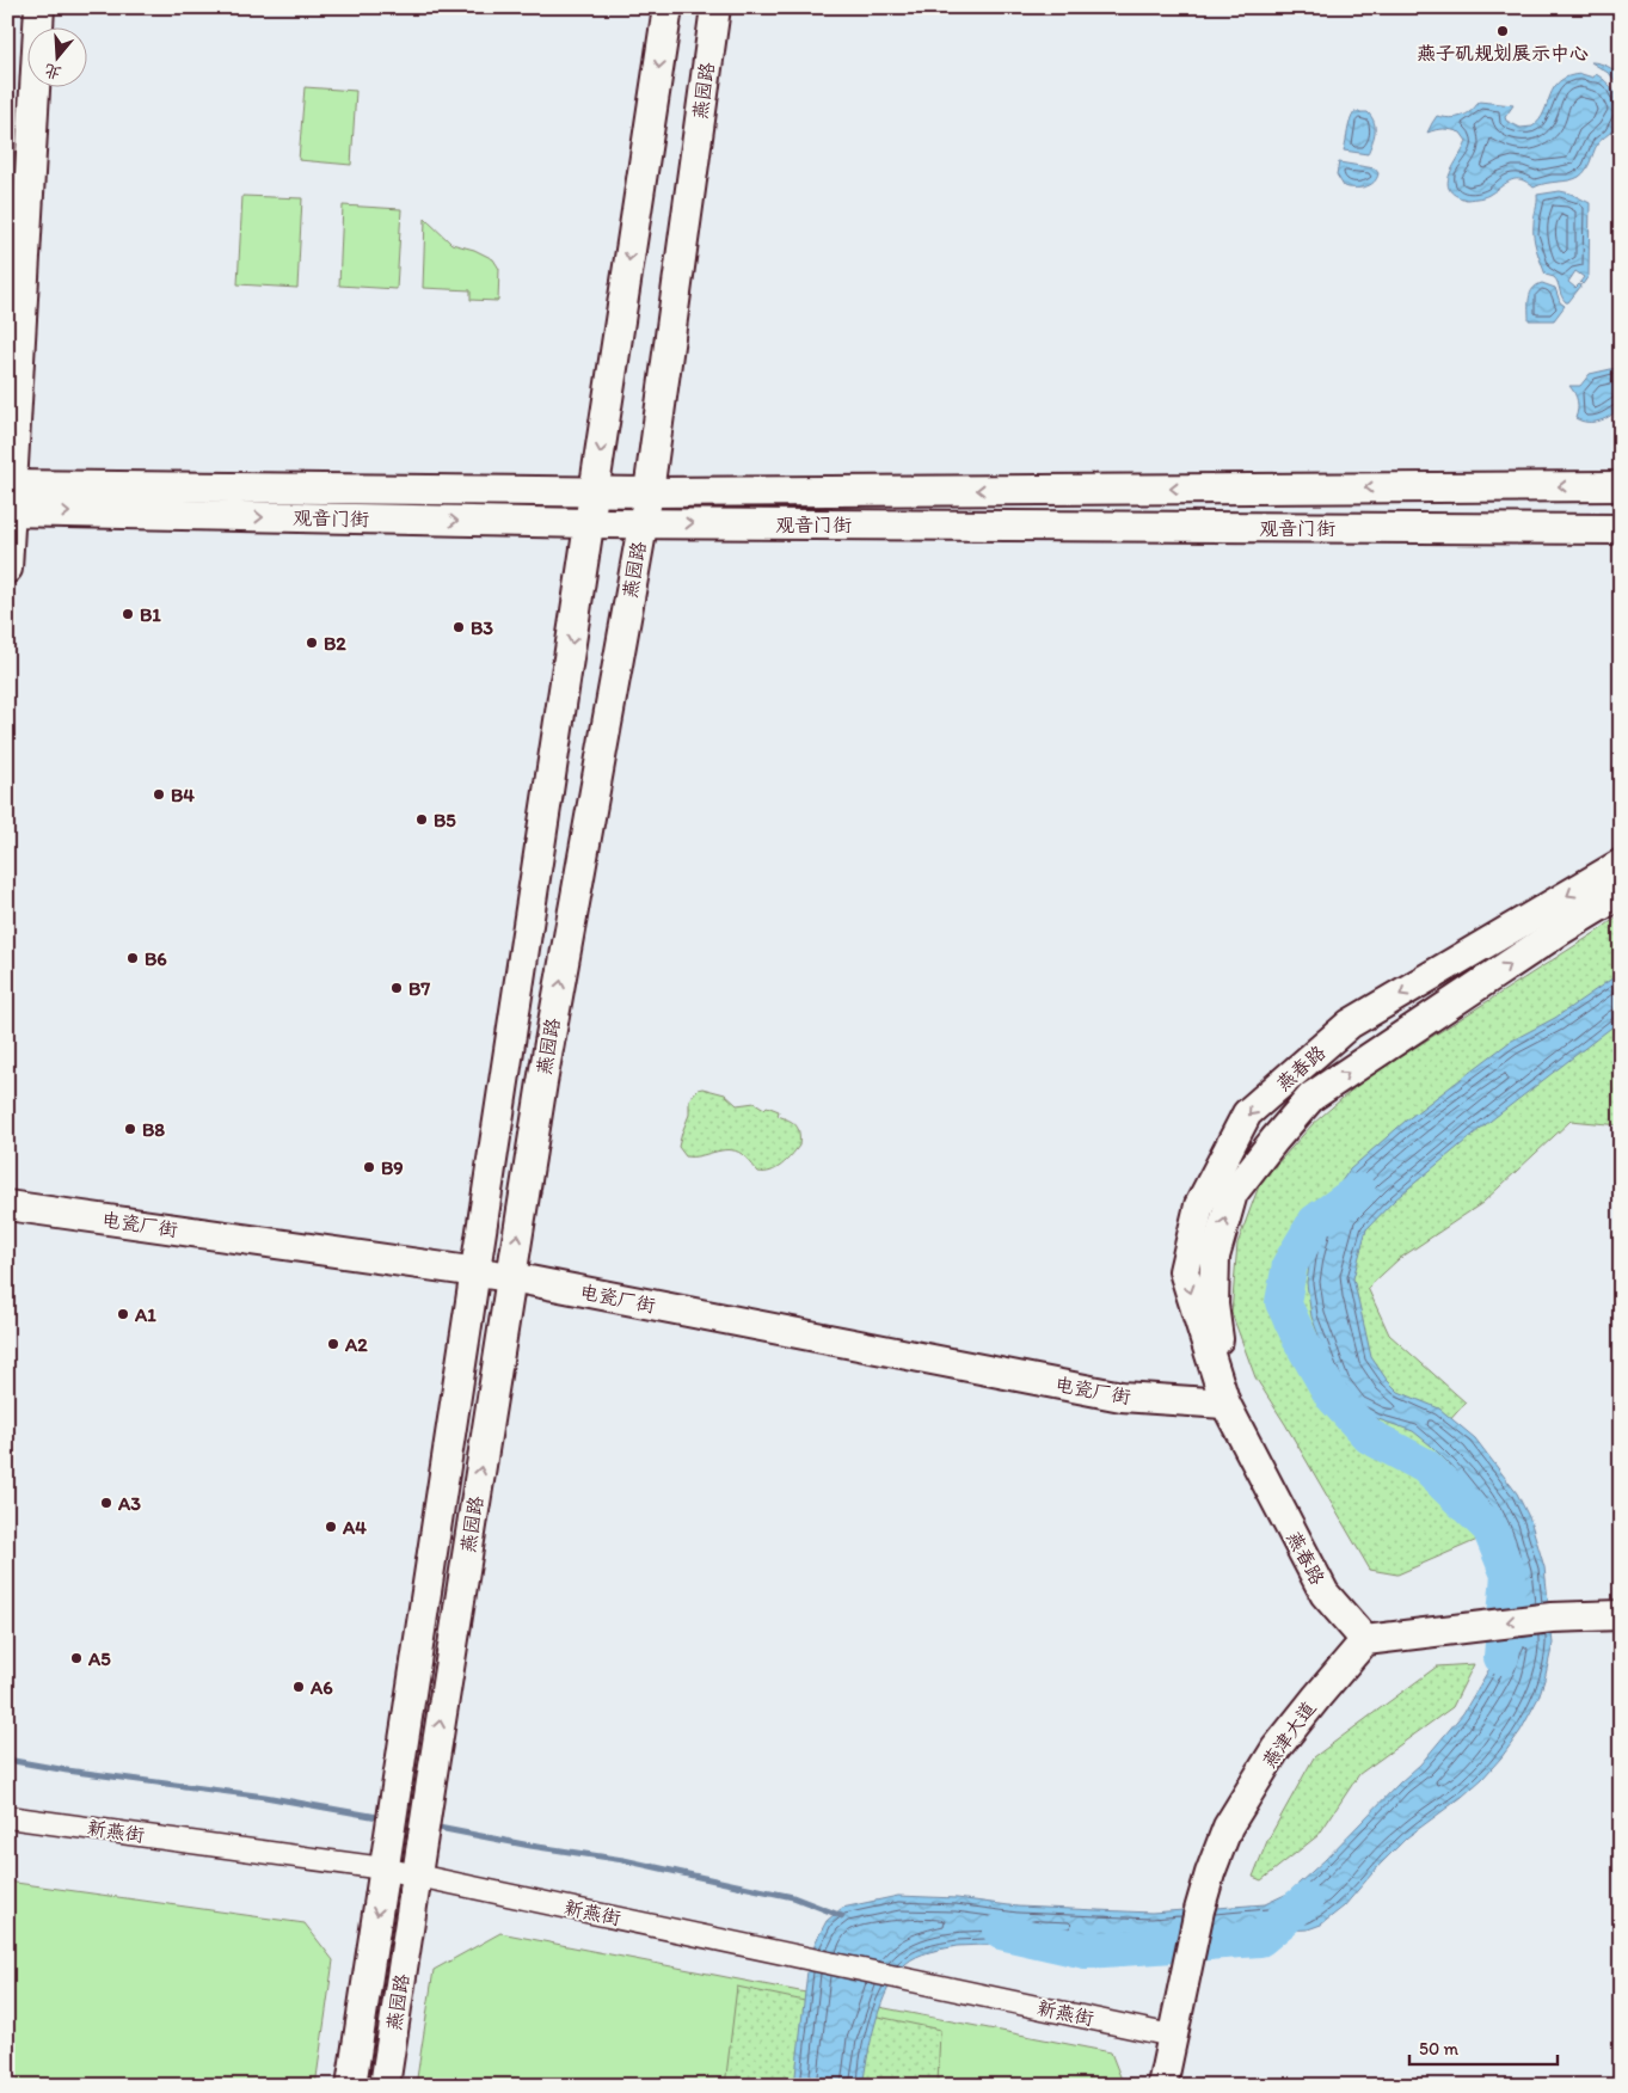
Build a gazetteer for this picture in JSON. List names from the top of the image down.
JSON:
{
  "streets": {
    "street": [
      "燕园路",
      "观音门街",
      "燕春路",
      "电瓷厂街",
      "燕津大道",
      "新燕街"
    ]
  },
  "crossings": [
    ["燕园路", "观音门街"],
    ["燕园路", "电瓷厂街"],
    ["燕园路", "新燕街"],
    ["燕春路", "电瓷厂街"],
    ["燕春路", "燕津大道"],
    ["燕津大道", "新燕街"]
  ],
  "places": [
    "燕子矶规划展示中心",
    "B1",
    "B3",
    "B2",
    "B4",
    "B5",
    "B6",
    "B7",
    "B8",
    "B9",
    "A1",
    "A2",
    "A3",
    "A4",
    "A5",
    "A6"
  ],
  "scale_bar": "50 m",
  "north": "bottom"
}
